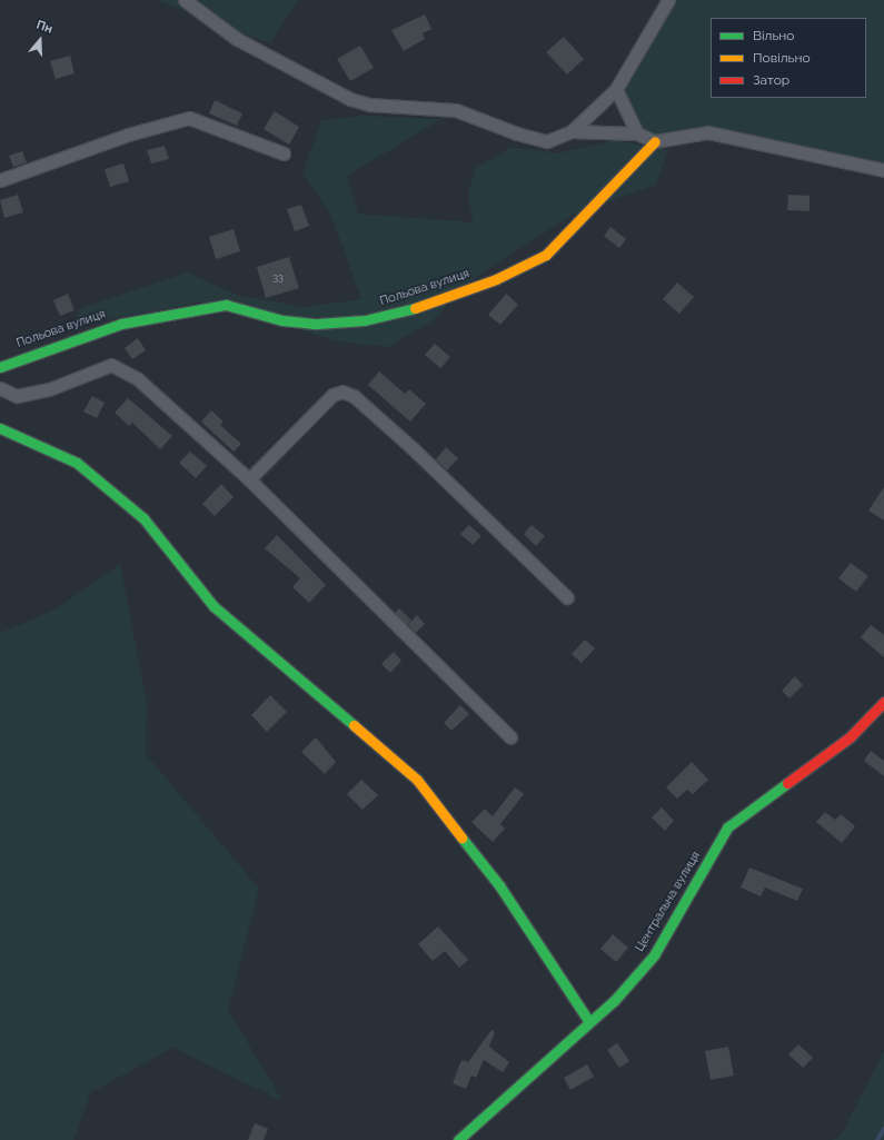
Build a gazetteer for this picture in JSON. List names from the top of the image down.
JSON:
{
  "streets": {
    "street": ["Польова вулиця", "Центральна вулиця"]
  },
  "house_numbers": ["33"],
  "legend": ["Вільно", "Повільно", "Затор"],
  "north": "top"
}
